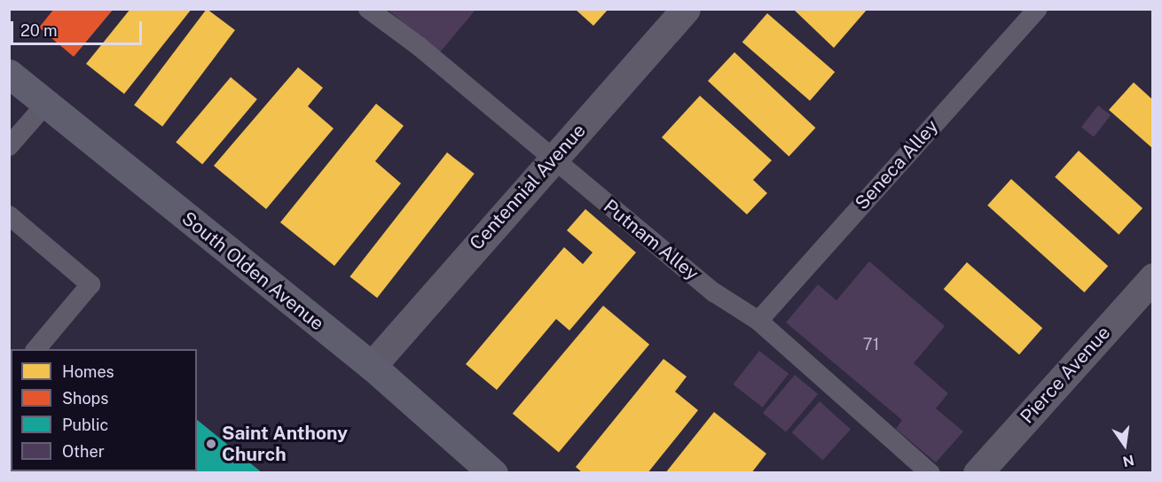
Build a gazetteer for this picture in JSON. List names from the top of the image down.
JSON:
{
  "streets": {
    "main road": ["South Olden Avenue"],
    "street": ["Centennial Avenue", "Pierce Avenue"],
    "lane": ["Seneca Alley", "Putnam Alley"]
  },
  "crossings": [
    ["Seneca Alley", "Putnam Alley"],
    ["Centennial Avenue", "Putnam Alley"],
    ["Centennial Avenue", "South Olden Avenue"]
  ],
  "places": ["Saint Anthony Church"],
  "house_numbers": ["71"],
  "legend": [
    "Homes",
    "Shops",
    "Public",
    "Other"
  ],
  "scale_bar": "20 m",
  "north": "bottom"
}
